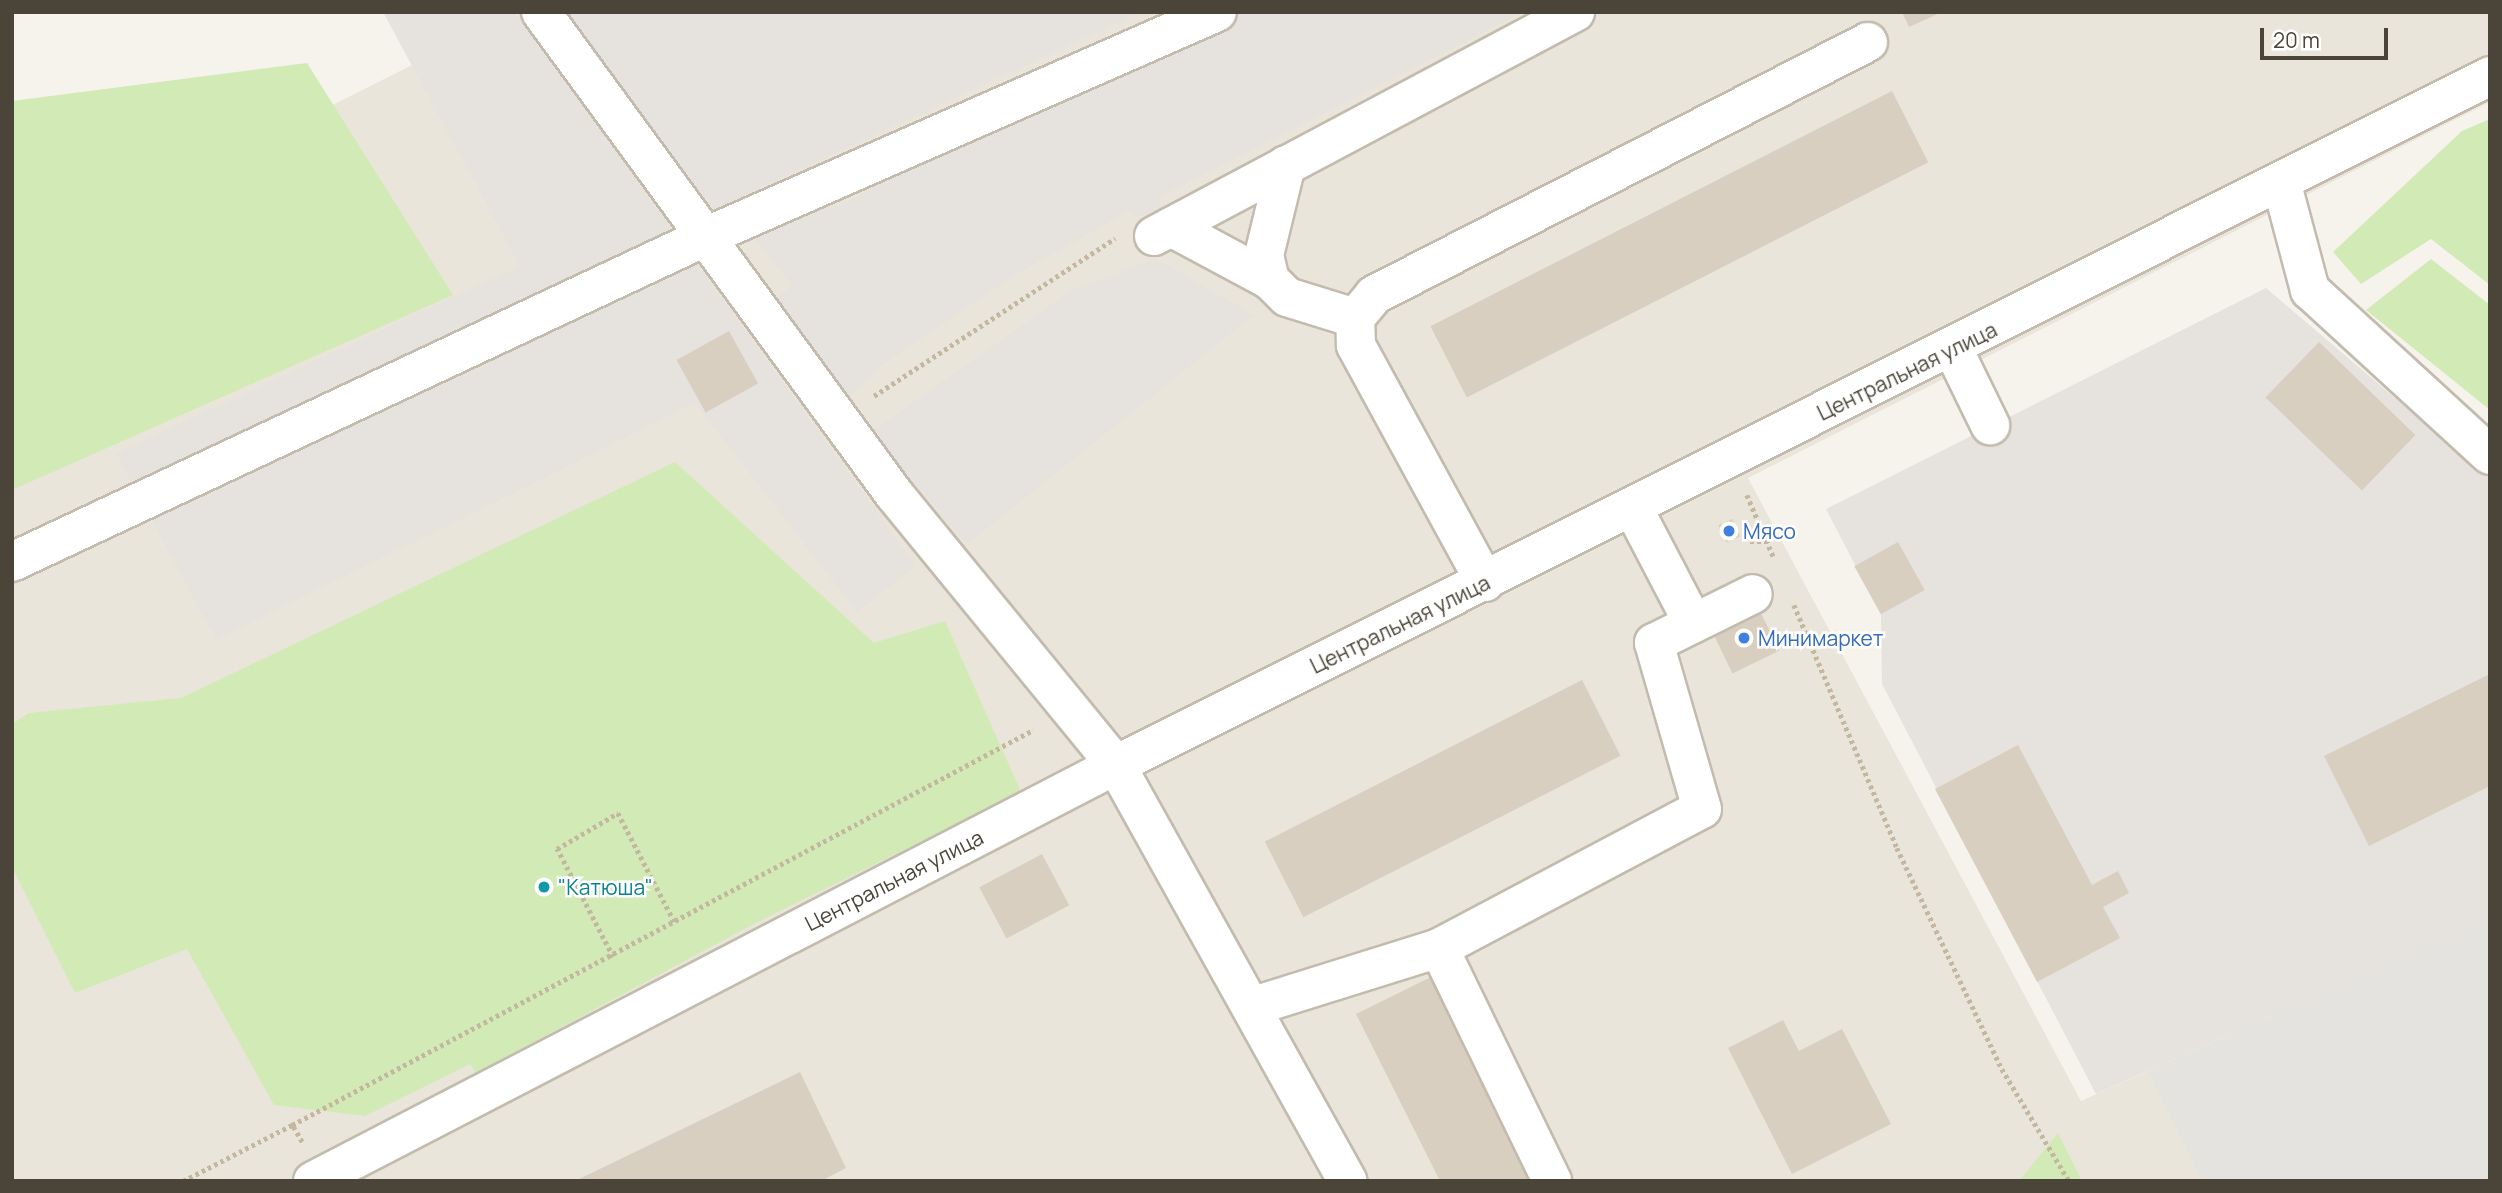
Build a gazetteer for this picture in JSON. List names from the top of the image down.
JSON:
{
  "streets": {
    "street": ["Центральная улица"]
  },
  "places": ["Мясо", "Минимаркет", "\"Катюша\""],
  "scale_bar": "20 m"
}
